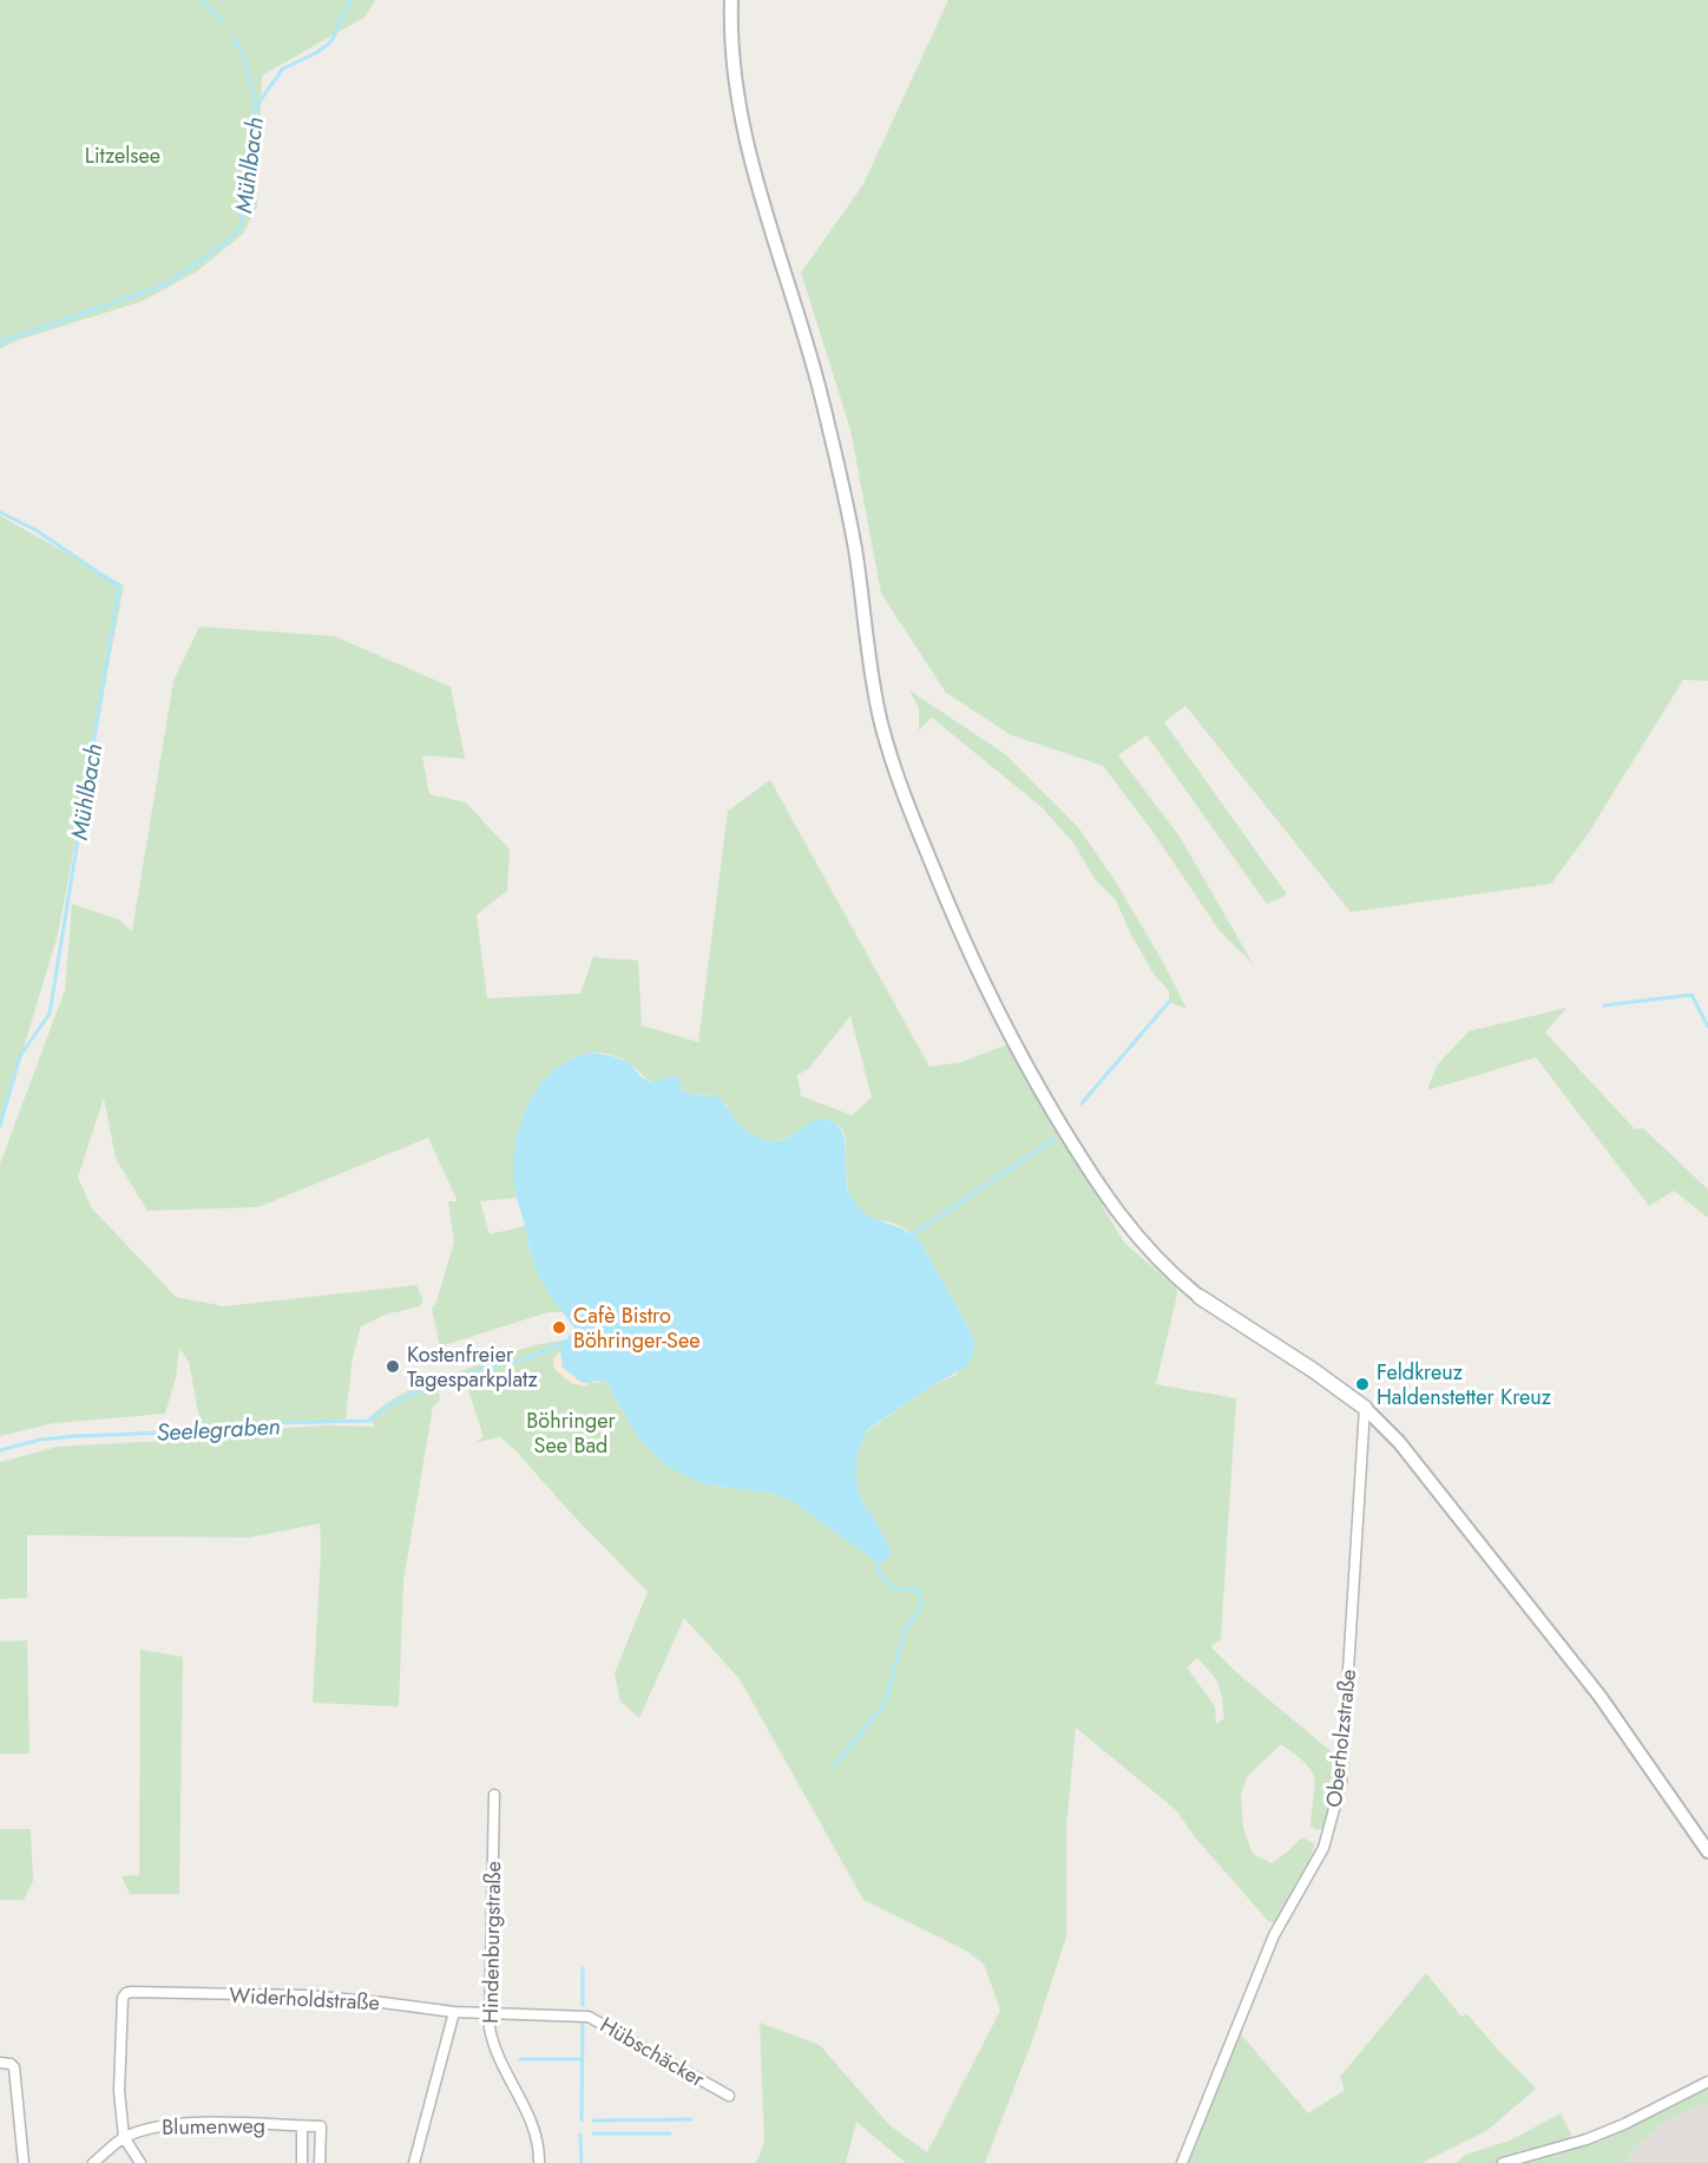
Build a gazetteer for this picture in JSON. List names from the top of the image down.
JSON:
{
  "streets": {
    "street": [
      "Oberholzstraße",
      "Hindenburgstraße",
      "Widerholdstraße",
      "Hübschäcker",
      "Blumenweg"
    ]
  },
  "crossings": [
    ["Hindenburgstraße", "Widerholdstraße"],
    ["Hindenburgstraße", "Hübschäcker"],
    ["Widerholdstraße", "Hübschäcker"],
    ["Widerholdstraße", "Blumenweg"]
  ],
  "water": ["Mühlbach", "Seelegraben"],
  "parks": ["Litzelsee", "Böhringer See Bad"],
  "places": ["Cafè Bistro Böhringer-See", "Kostenfreier Tagesparkplatz", "Feldkreuz Haldenstetter Kreuz"]
}
